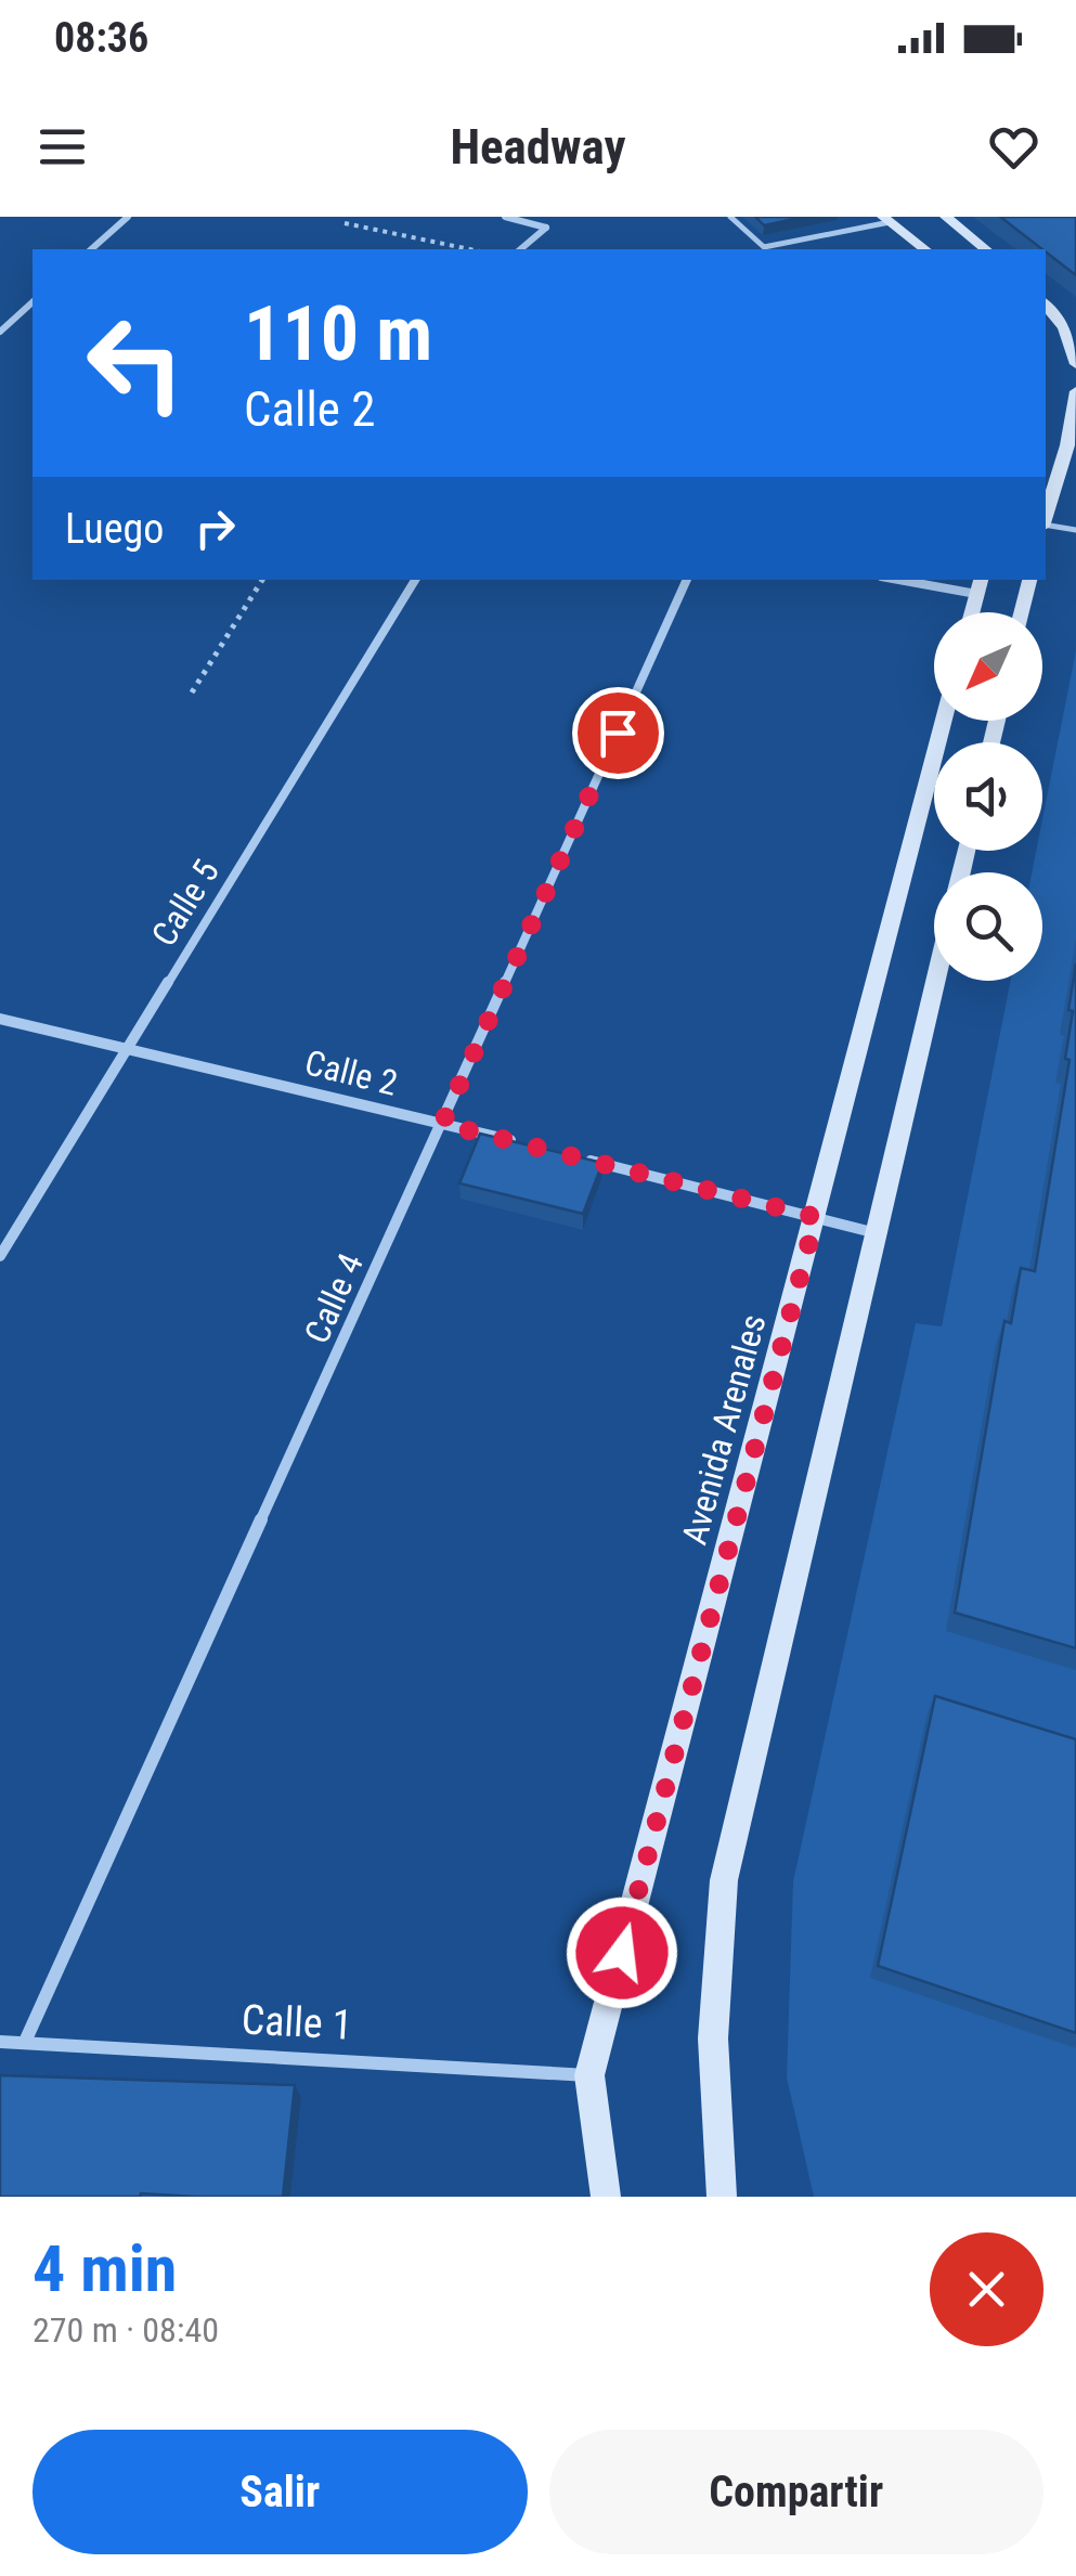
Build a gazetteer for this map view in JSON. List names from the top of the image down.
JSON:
{
  "streets": {
    "street": [
      "Calle 5",
      "Calle 2",
      "Calle 4",
      "Avenida Arenales",
      "Calle 1"
    ]
  },
  "crossings": [
    ["Calle 5", "Calle 2"],
    ["Calle 2", "Calle 4"],
    ["Calle 4", "Calle 1"],
    ["Avenida Arenales", "Calle 1"]
  ],
  "north": "bottom left",
  "page": {
    "status": "08:36",
    "header": "Headway",
    "turn": ["110 m", "Calle 2"],
    "then": "Luego",
    "heading": ["4 min", "270 m · 08:40"],
    "buttons": ["Salir", "Compartir"]
  }
}
